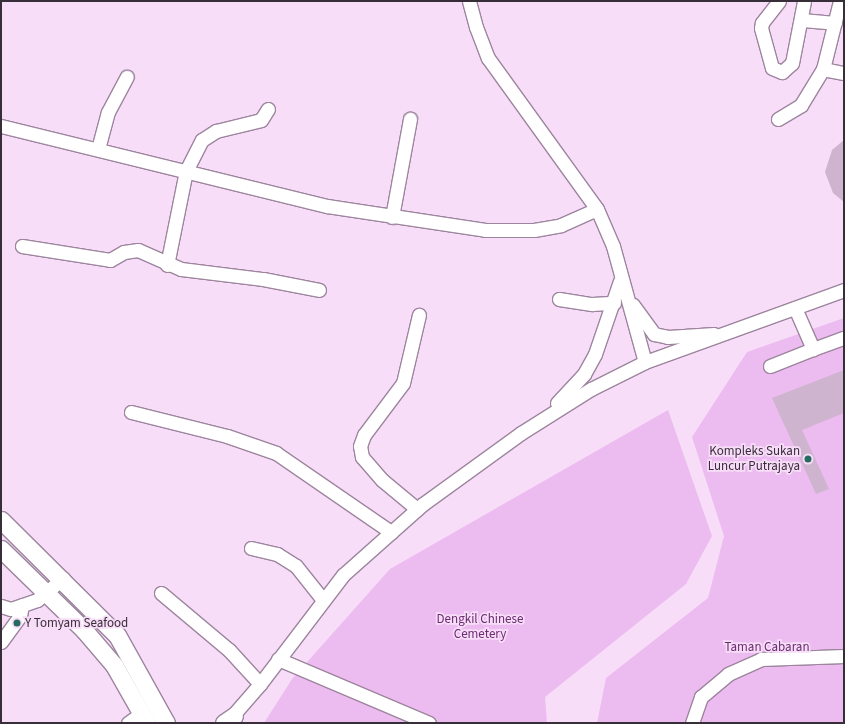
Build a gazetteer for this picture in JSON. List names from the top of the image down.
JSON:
{
  "parks": ["Dengkil Chinese Cemetery", "Taman Cabaran"],
  "places": ["Kompleks Sukan Luncur Putrajaya", "Y Tomyam Seafood"]
}
